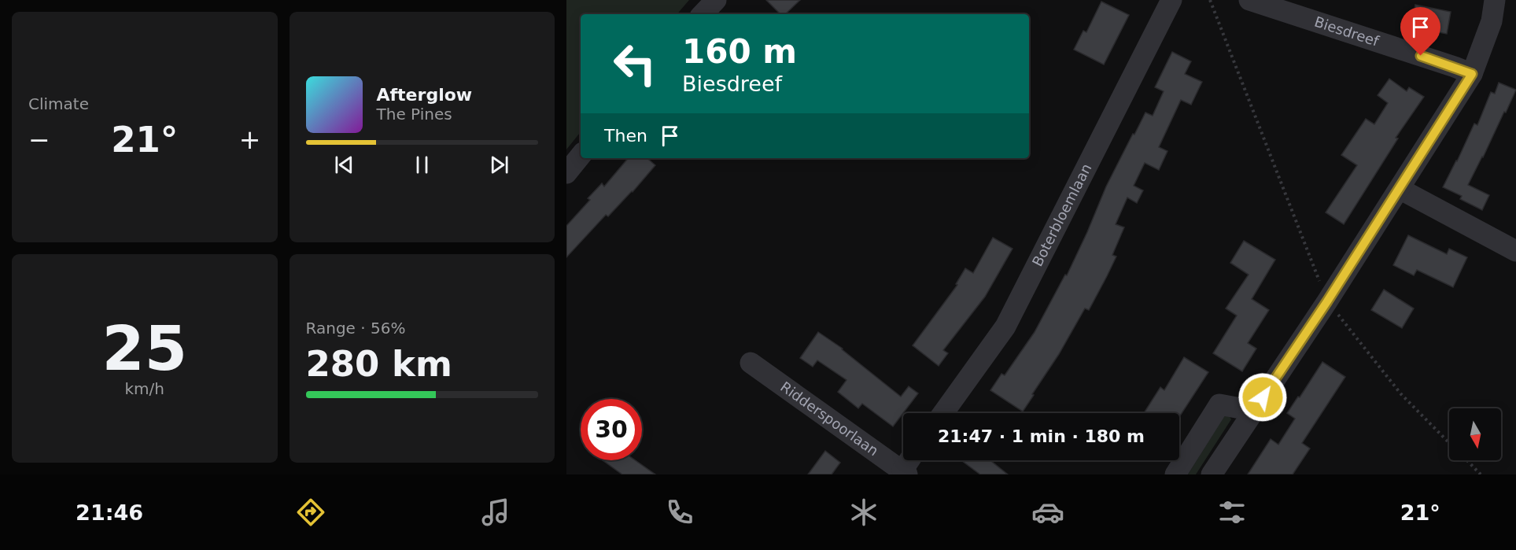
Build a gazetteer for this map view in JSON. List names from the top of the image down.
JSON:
{
  "streets": {
    "street": ["Biesdreef", "Boterbloemlaan", "Ridderspoorlaan"]
  },
  "north": "bottom",
  "page": {
    "tile": [
      "Climate",
      ["25", "km/h"],
      ["Range · 56%", "280 km"]
    ],
    "turn": ["160 m", "Biesdreef"],
    "song": ["Afterglow", "The Pines"],
    "then": "Then",
    "heat": ["−", "21°", "+"],
    "limit": "30",
    "trip": "21:47 · 1 min · 180 m",
    "tabs": ["21:46", "21°"]
  }
}
